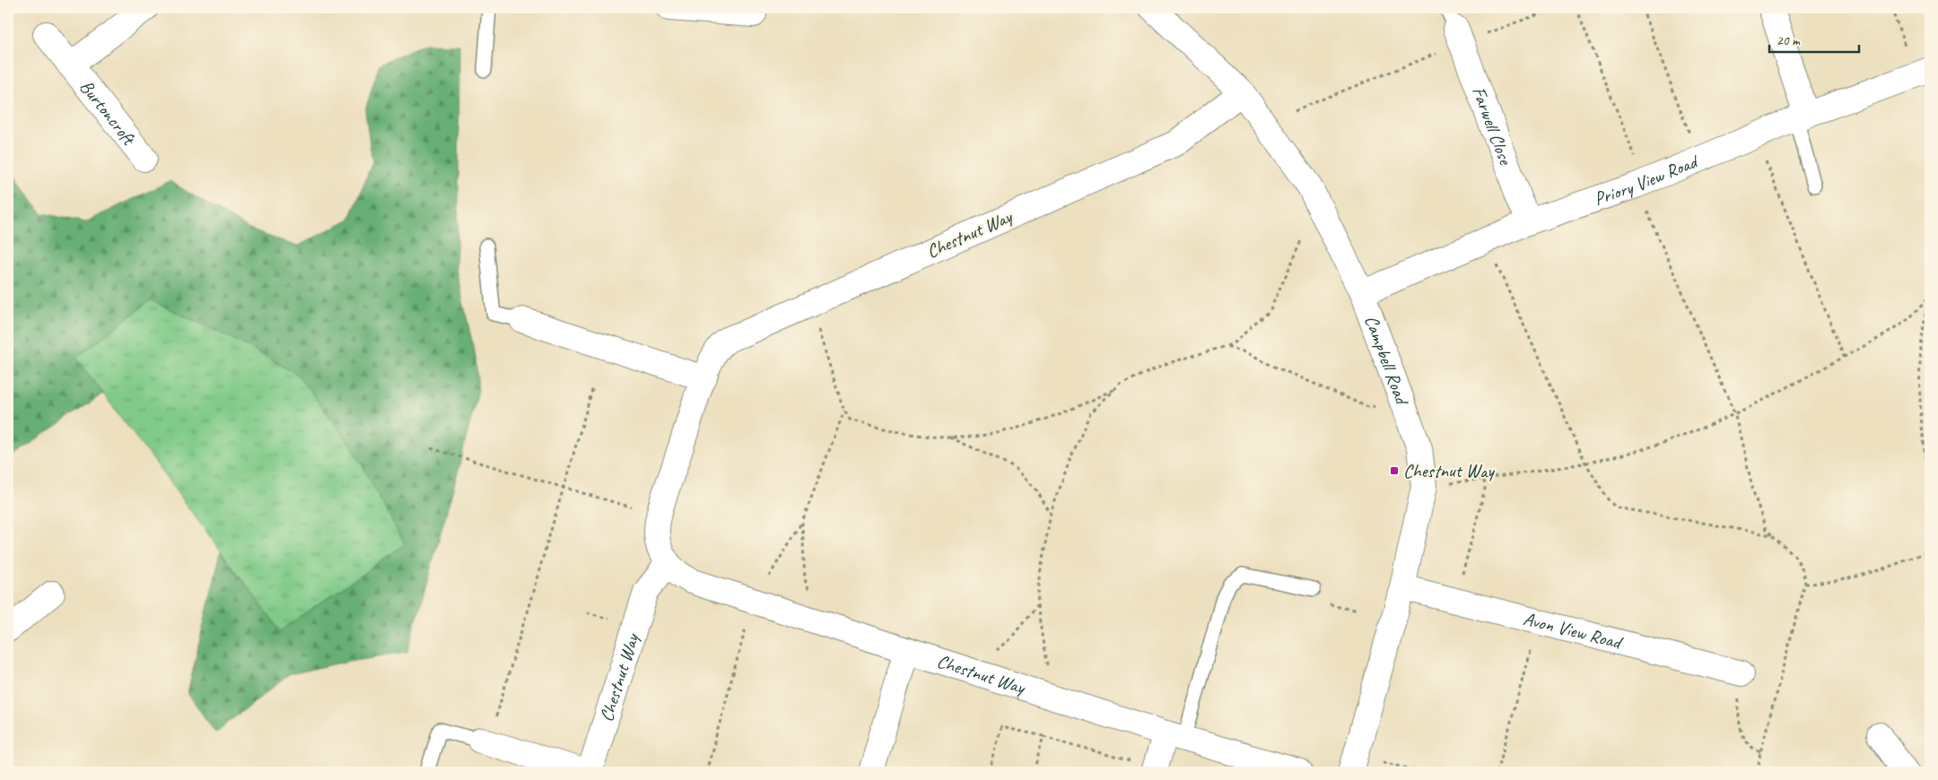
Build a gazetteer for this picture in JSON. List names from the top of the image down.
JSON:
{
  "streets": {
    "street": [
      "Burtoncroft",
      "Farwell Close",
      "Priory View Road",
      "Chestnut Way",
      "Campbell Road",
      "Avon View Road"
    ]
  },
  "crossings": [
    ["Farwell Close", "Priory View Road"],
    ["Priory View Road", "Campbell Road"],
    ["Chestnut Way", "Campbell Road"],
    ["Campbell Road", "Avon View Road"]
  ],
  "places": {
    "transit": ["Chestnut Way"]
  },
  "scale_bar": "20 m"
}
